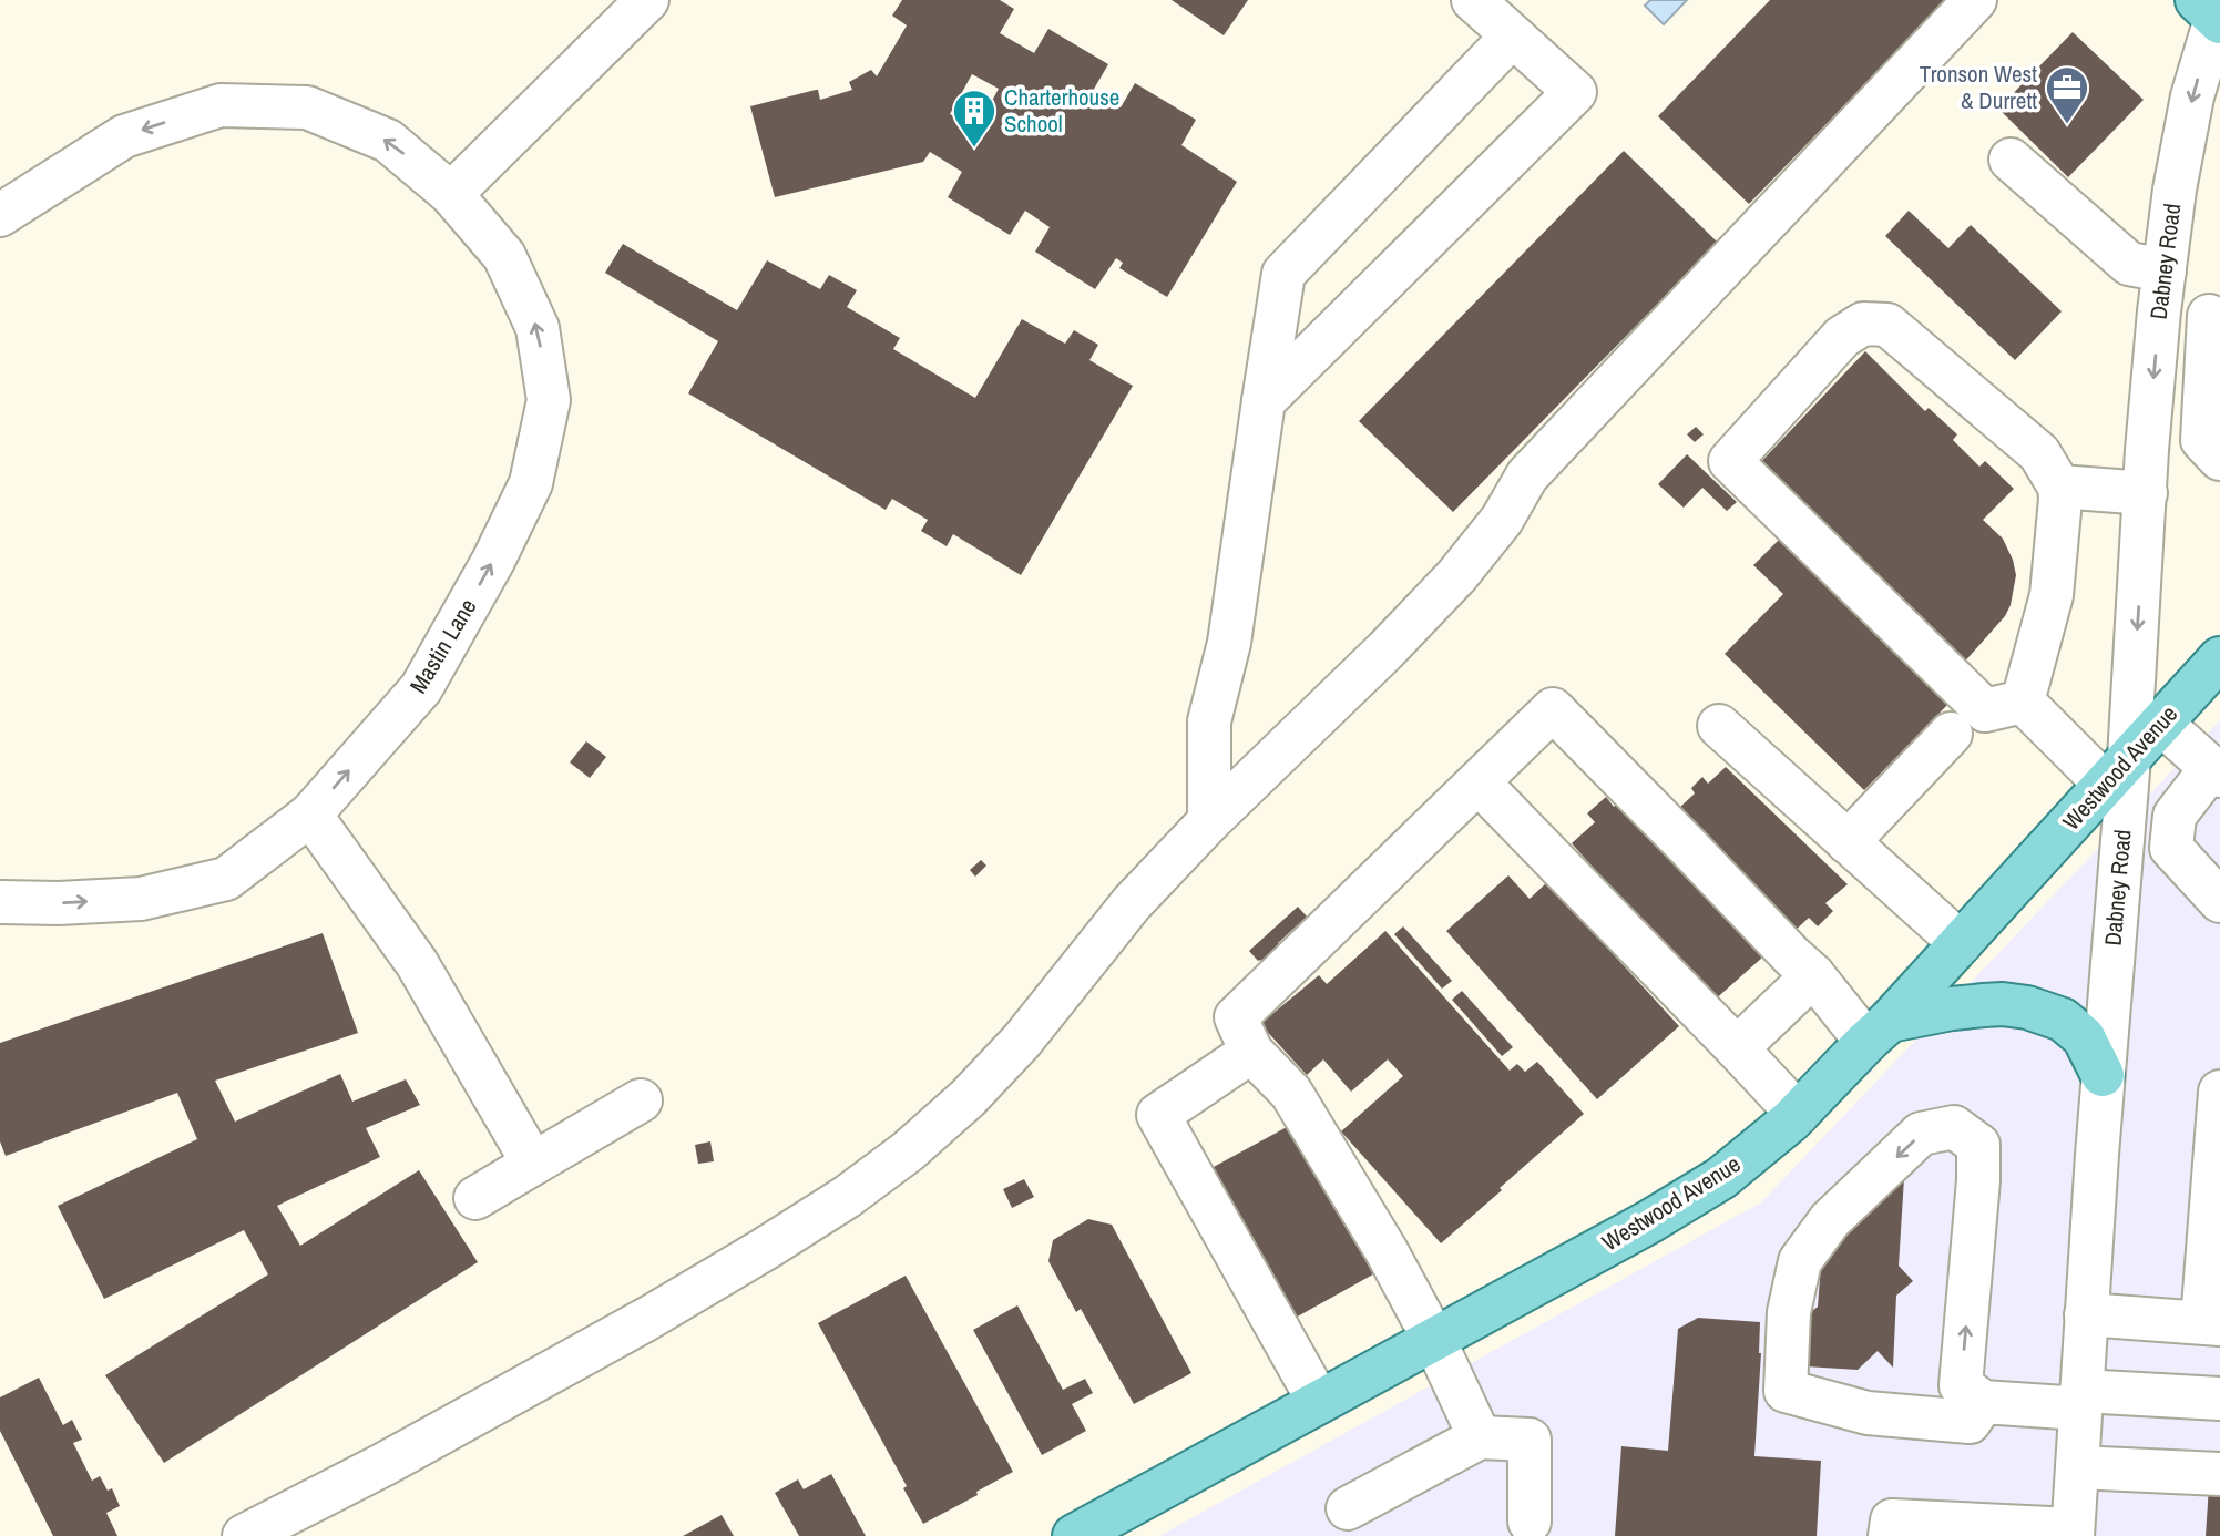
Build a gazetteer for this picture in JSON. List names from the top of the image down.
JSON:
{
  "streets": {
    "main road": ["Westwood Avenue"],
    "street": ["Dabney Road", "Mastin Lane"]
  },
  "crossings": [
    ["Dabney Road", "Westwood Avenue"]
  ],
  "places": {
    "office": ["Tronson West & Durrett"],
    "building": ["Charterhouse School"]
  }
}
